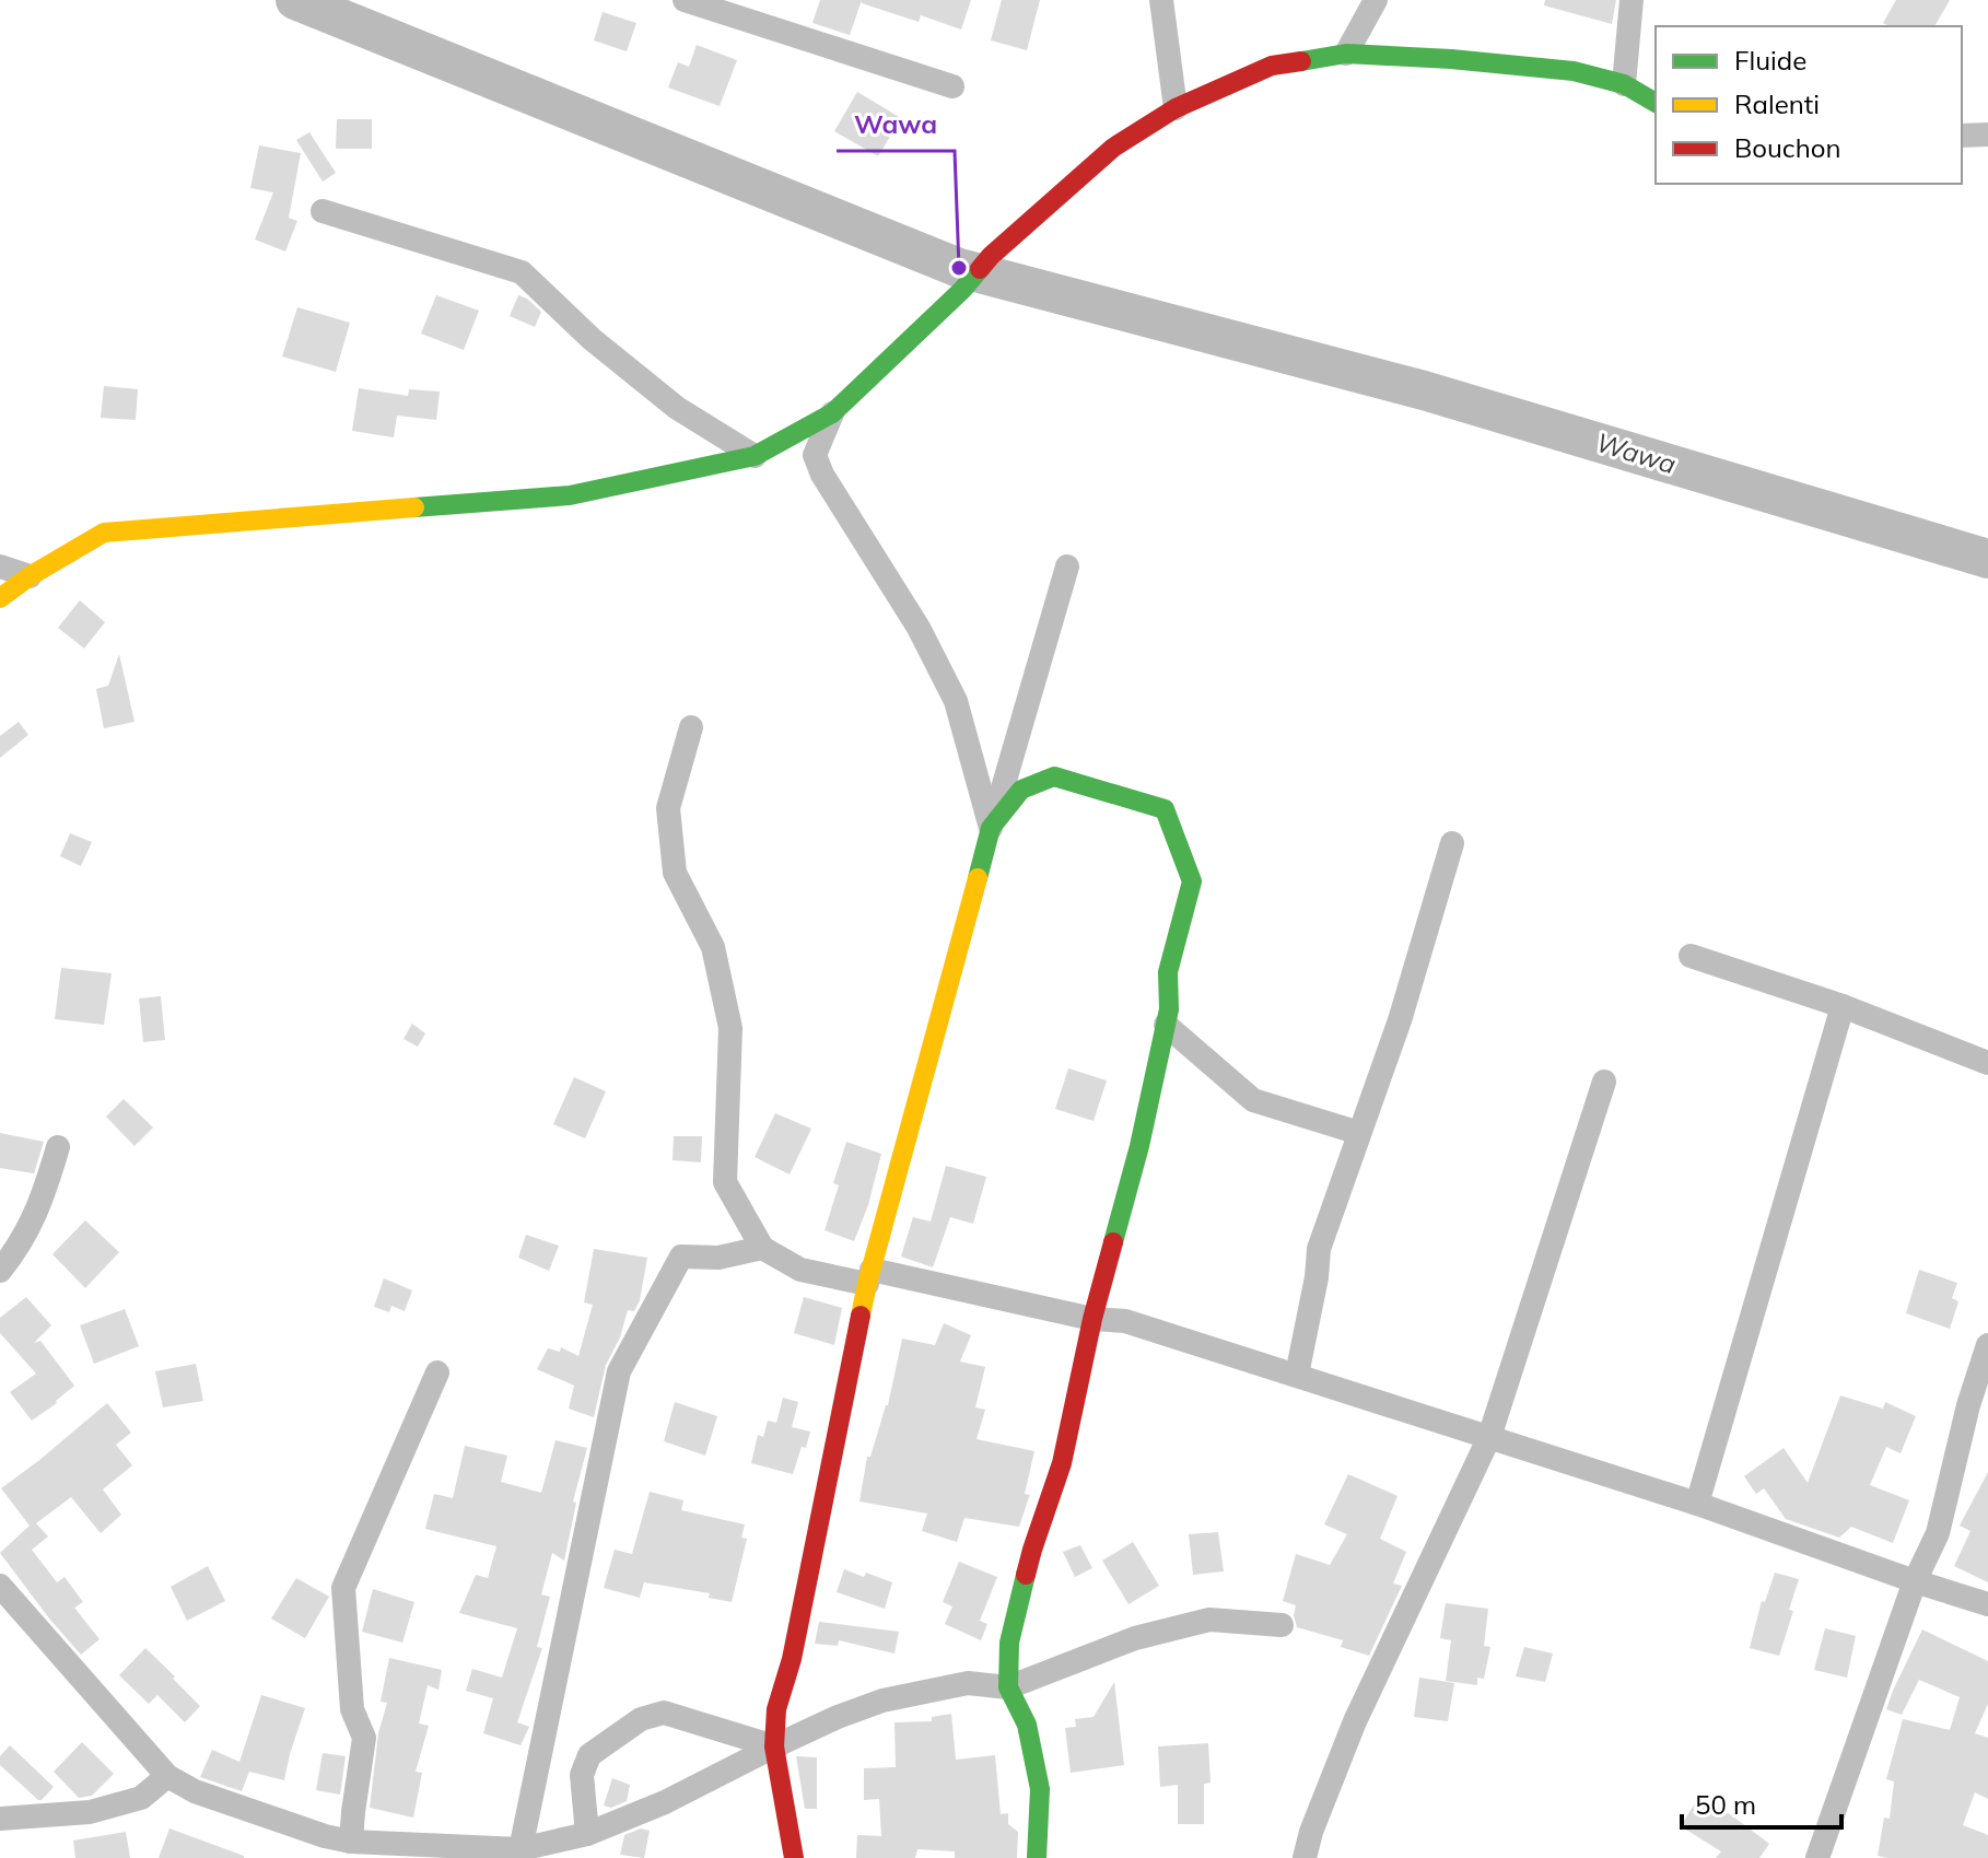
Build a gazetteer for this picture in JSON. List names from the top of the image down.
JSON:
{
  "water": ["Wawa"],
  "places": ["Wawa"],
  "legend": ["Fluide", "Ralenti", "Bouchon"],
  "scale_bar": "50 m"
}
